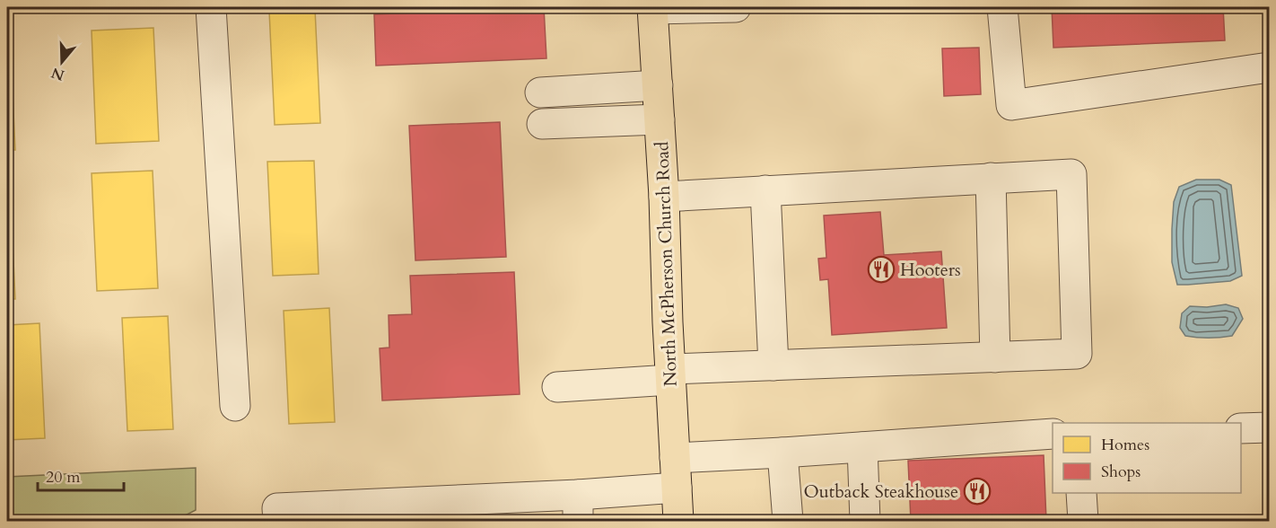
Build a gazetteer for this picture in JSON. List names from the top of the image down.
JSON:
{
  "streets": {
    "main road": ["North McPherson Church Road"]
  },
  "places": {
    "restaurant": ["Hooters", "Outback Steakhouse"]
  },
  "legend": ["Homes", "Shops"],
  "scale_bar": "20 m",
  "north": "bottom"
}
